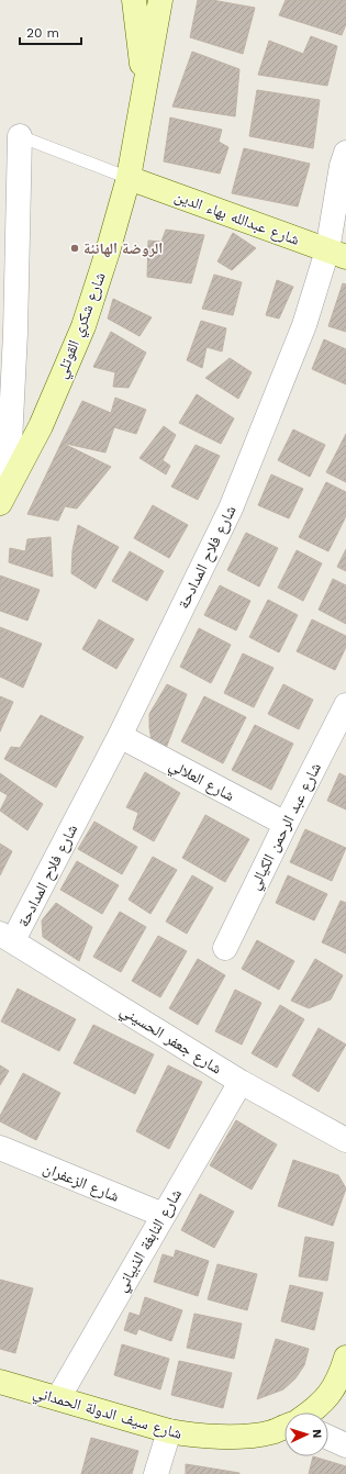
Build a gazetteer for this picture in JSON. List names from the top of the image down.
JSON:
{
  "streets": {
    "street": [
      "شارع عبدالله بهاء الدين",
      "شارع شكري القوتلي",
      "شارع فلاح المدادحة",
      "شارع العلالي",
      "شارع عبد الرحمن الكيالي",
      "شارع جعفر الحسيني",
      "شارع الزعفران",
      "شارع النابغة الذبياني",
      "شارع سيف الدولة الحمداني"
    ]
  },
  "crossings": [
    ["شارع عبدالله بهاء الدين", "شارع شكري القوتلي"],
    ["شارع عبدالله بهاء الدين", "شارع فلاح المدادحة"],
    ["شارع فلاح المدادحة", "شارع العلالي"],
    ["شارع فلاح المدادحة", "شارع جعفر الحسيني"],
    ["شارع العلالي", "شارع عبد الرحمن الكيالي"],
    ["شارع جعفر الحسيني", "شارع النابغة الذبياني"],
    ["شارع الزعفران", "شارع النابغة الذبياني"],
    ["شارع النابغة الذبياني", "شارع سيف الدولة الحمداني"]
  ],
  "places": ["الروضة الهانئة"],
  "scale_bar": "20 m",
  "north": "right"
}
